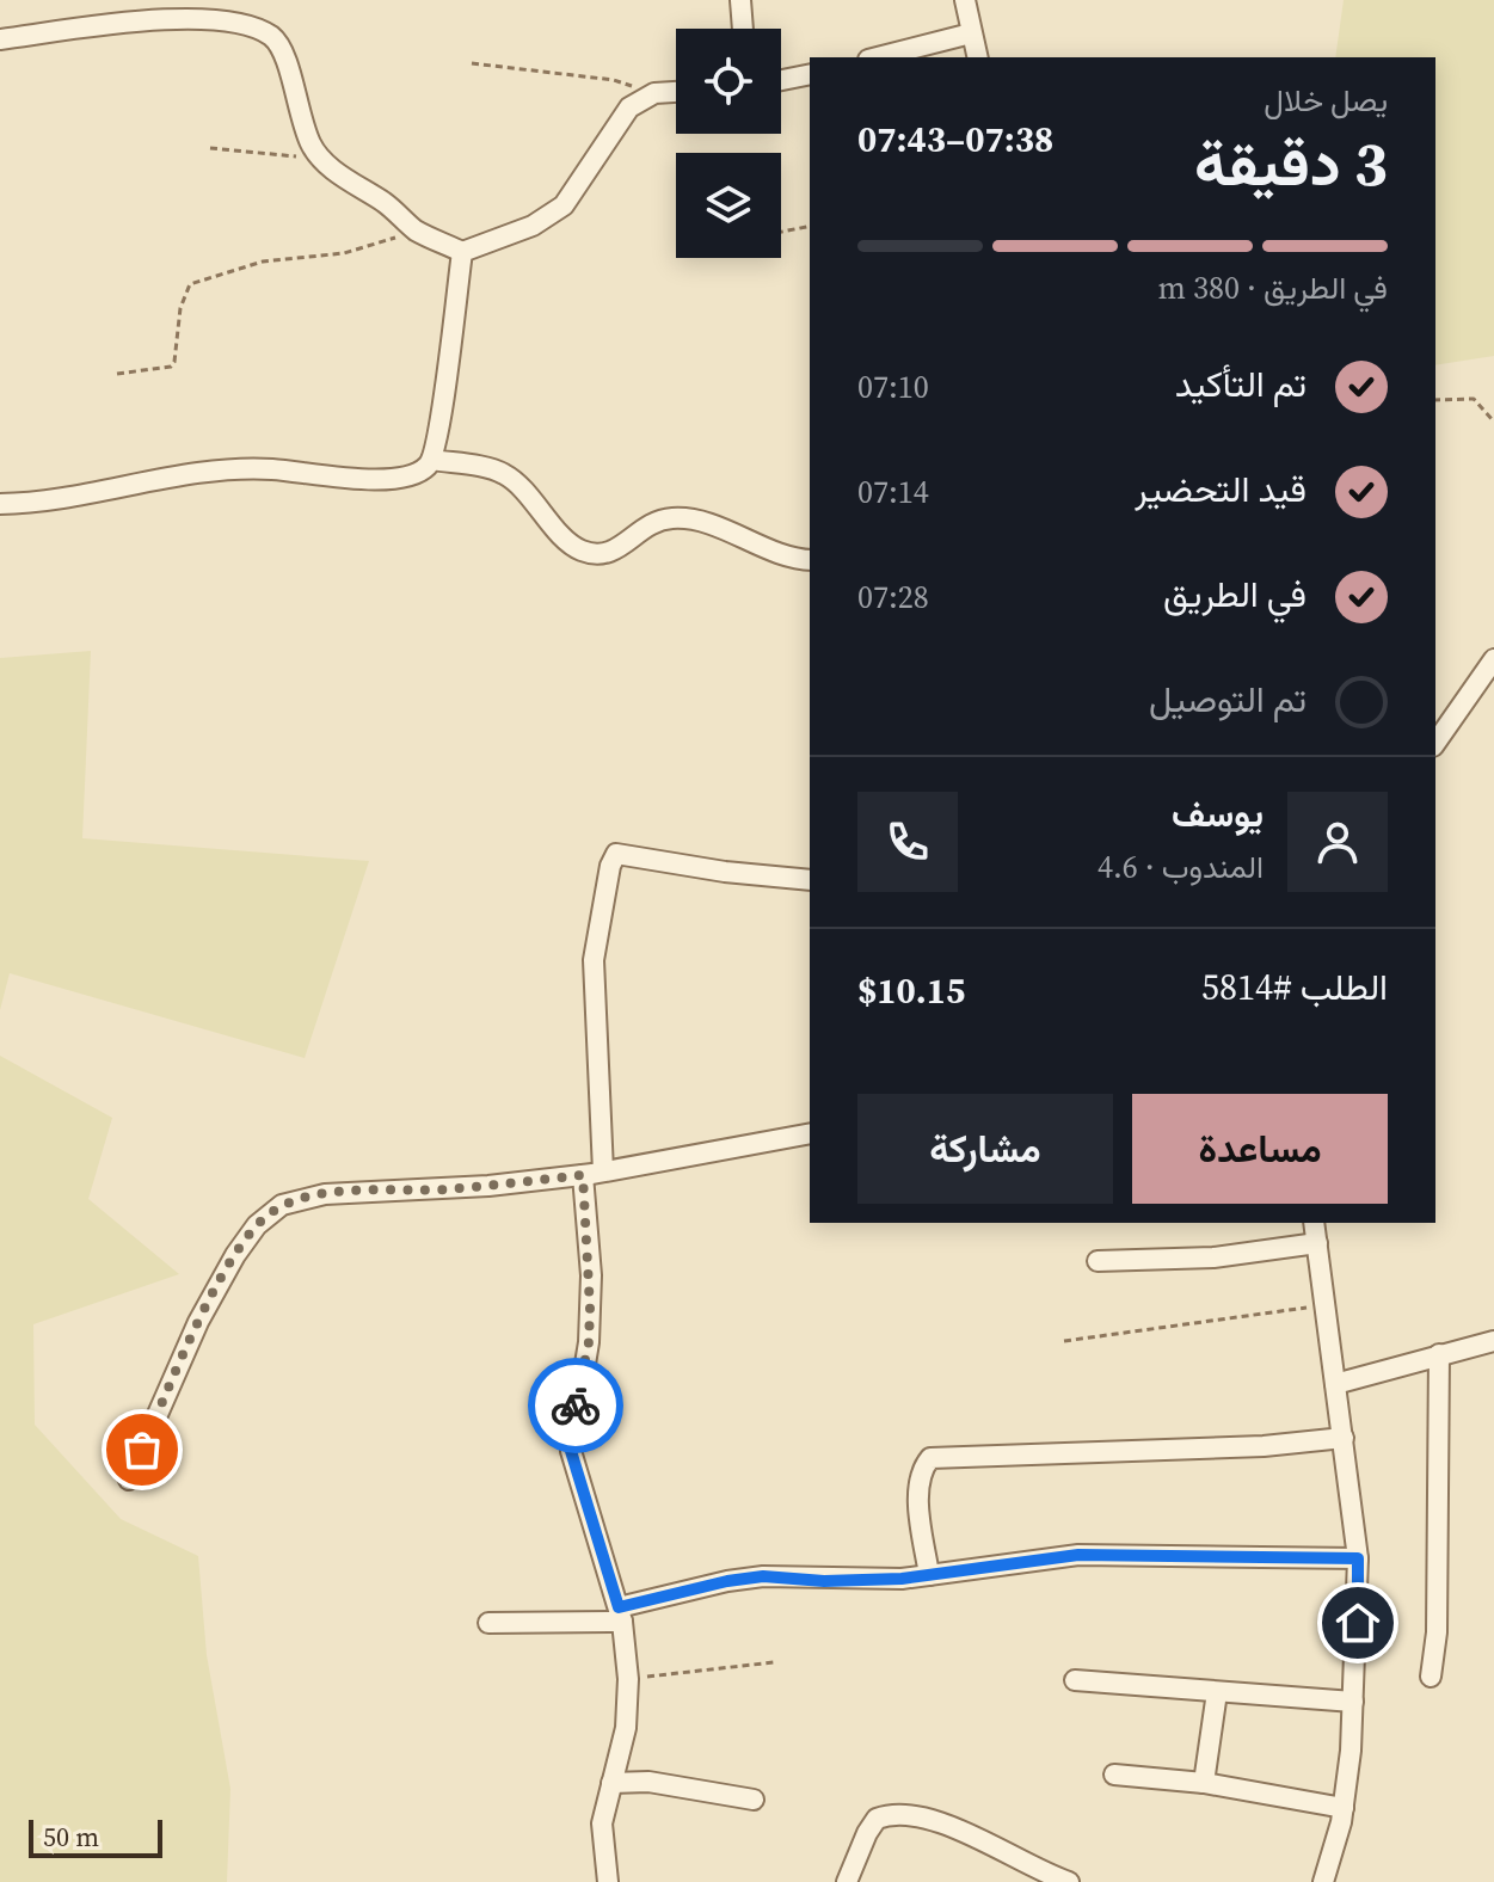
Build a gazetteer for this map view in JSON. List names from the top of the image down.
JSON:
{
  "scale_bar": "50 m",
  "page": {
    "heading": ["3 دقيقة", "يصل خلال", "07:38–07:43"],
    "panel": [
      "يوسف",
      "المندوب · 4.6",
      "الطلب #5814",
      "$10.15"
    ],
    "bar": "في الطريق · 380 m",
    "list": [
      ["تم التأكيد", "07:10"],
      ["قيد التحضير", "07:14"],
      ["في الطريق", "07:28"],
      "تم التوصيل"
    ],
    "buttons": ["مساعدة", "مشاركة"],
    "scale": "50 m"
  }
}
